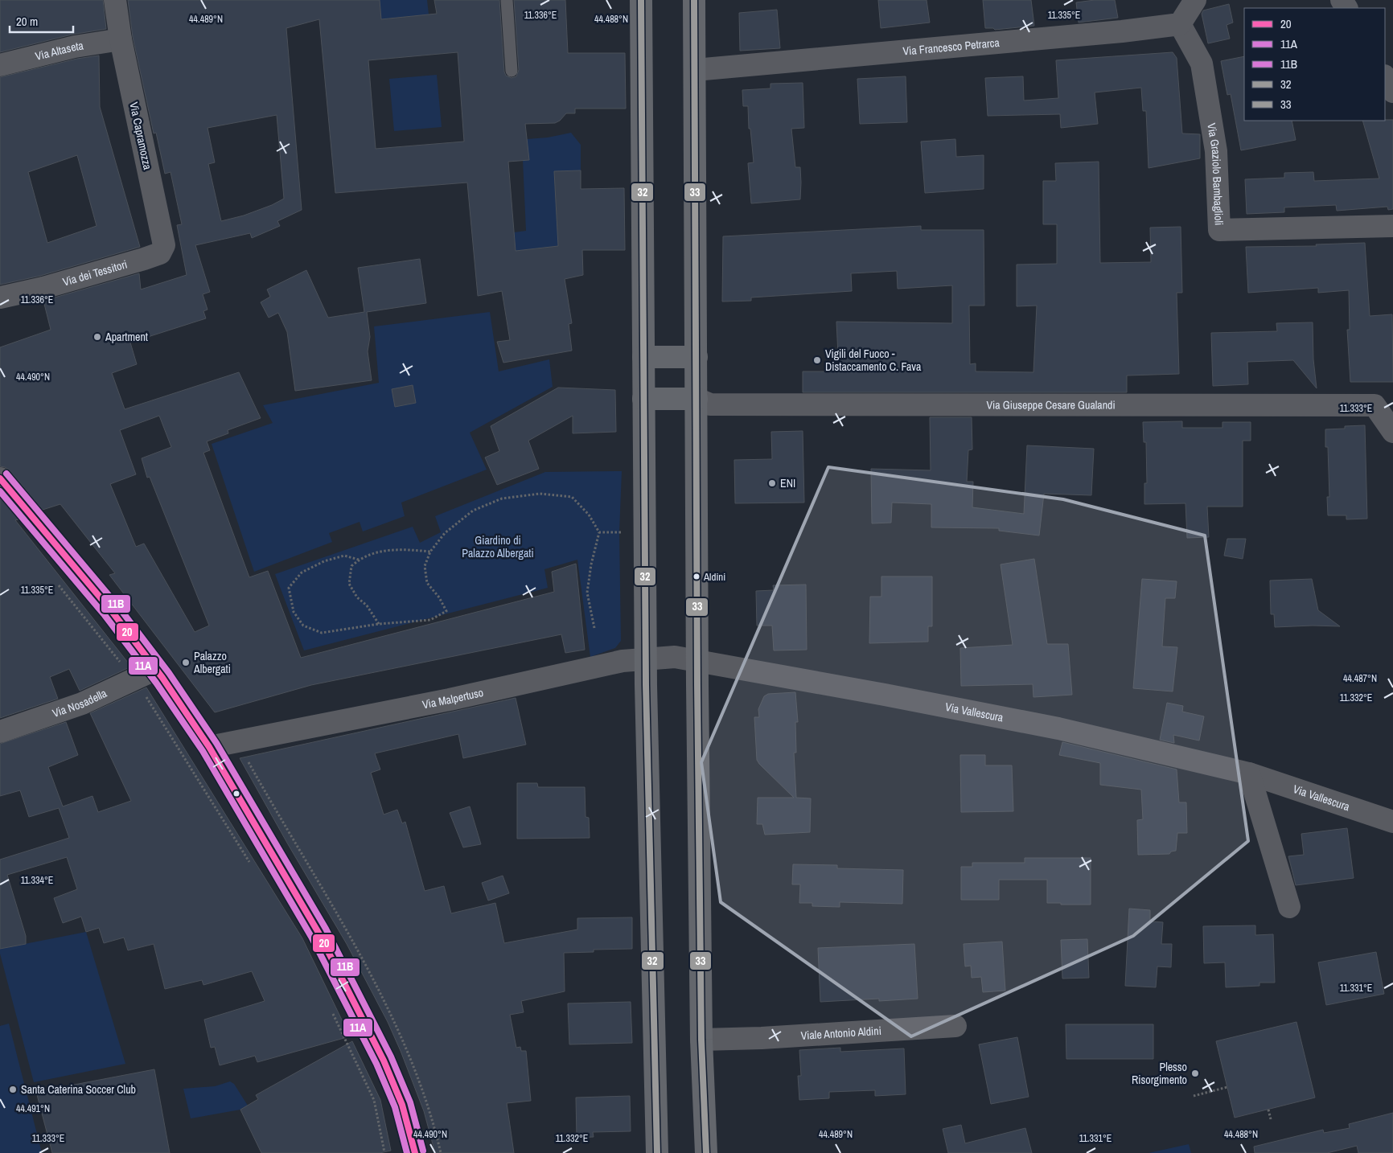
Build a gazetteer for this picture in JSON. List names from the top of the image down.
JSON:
{
  "streets": {
    "street": [
      "Via Francesco Petrarca",
      "Via Altaseta",
      "Via Capramozza",
      "Via Graziolo Bambaglioli",
      "Via dei Tessitori",
      "Via Giuseppe Cesare Gualandi",
      "Via Malpertuso",
      "Via Nosadella",
      "Via Vallescura",
      "Viale Antonio Aldini"
    ]
  },
  "crossings": [
    ["Via Francesco Petrarca", "Via Graziolo Bambaglioli"],
    ["Via Altaseta", "Via Capramozza"],
    ["Via Capramozza", "Via dei Tessitori"],
    ["Via Malpertuso", "Via Vallescura"]
  ],
  "parks": ["Giardino di Palazzo Albergati"],
  "places": [
    "Apartment",
    "Vigili del Fuoco - Distaccamento C. Fava",
    "ENI",
    "Aldini",
    "Palazzo Albergati",
    "Plesso Risorgimento",
    "Santa Caterina Soccer Club"
  ],
  "lines": [
    "transit line 32",
    "transit line 33",
    "transit line 11B",
    "transit line 20",
    "transit line 11A"
  ],
  "legend": [
    "20",
    "11A",
    "11B",
    "32",
    "33"
  ],
  "scale_bar": "20 m",
  "coordinates": [
    "11.335°E",
    "11.336°E",
    "44.489°N",
    "44.488°N",
    "44.490°N",
    "11.333°E",
    "44.487°N",
    "11.332°E",
    "11.334°E",
    "11.331°E",
    "44.491°N"
  ]
}
